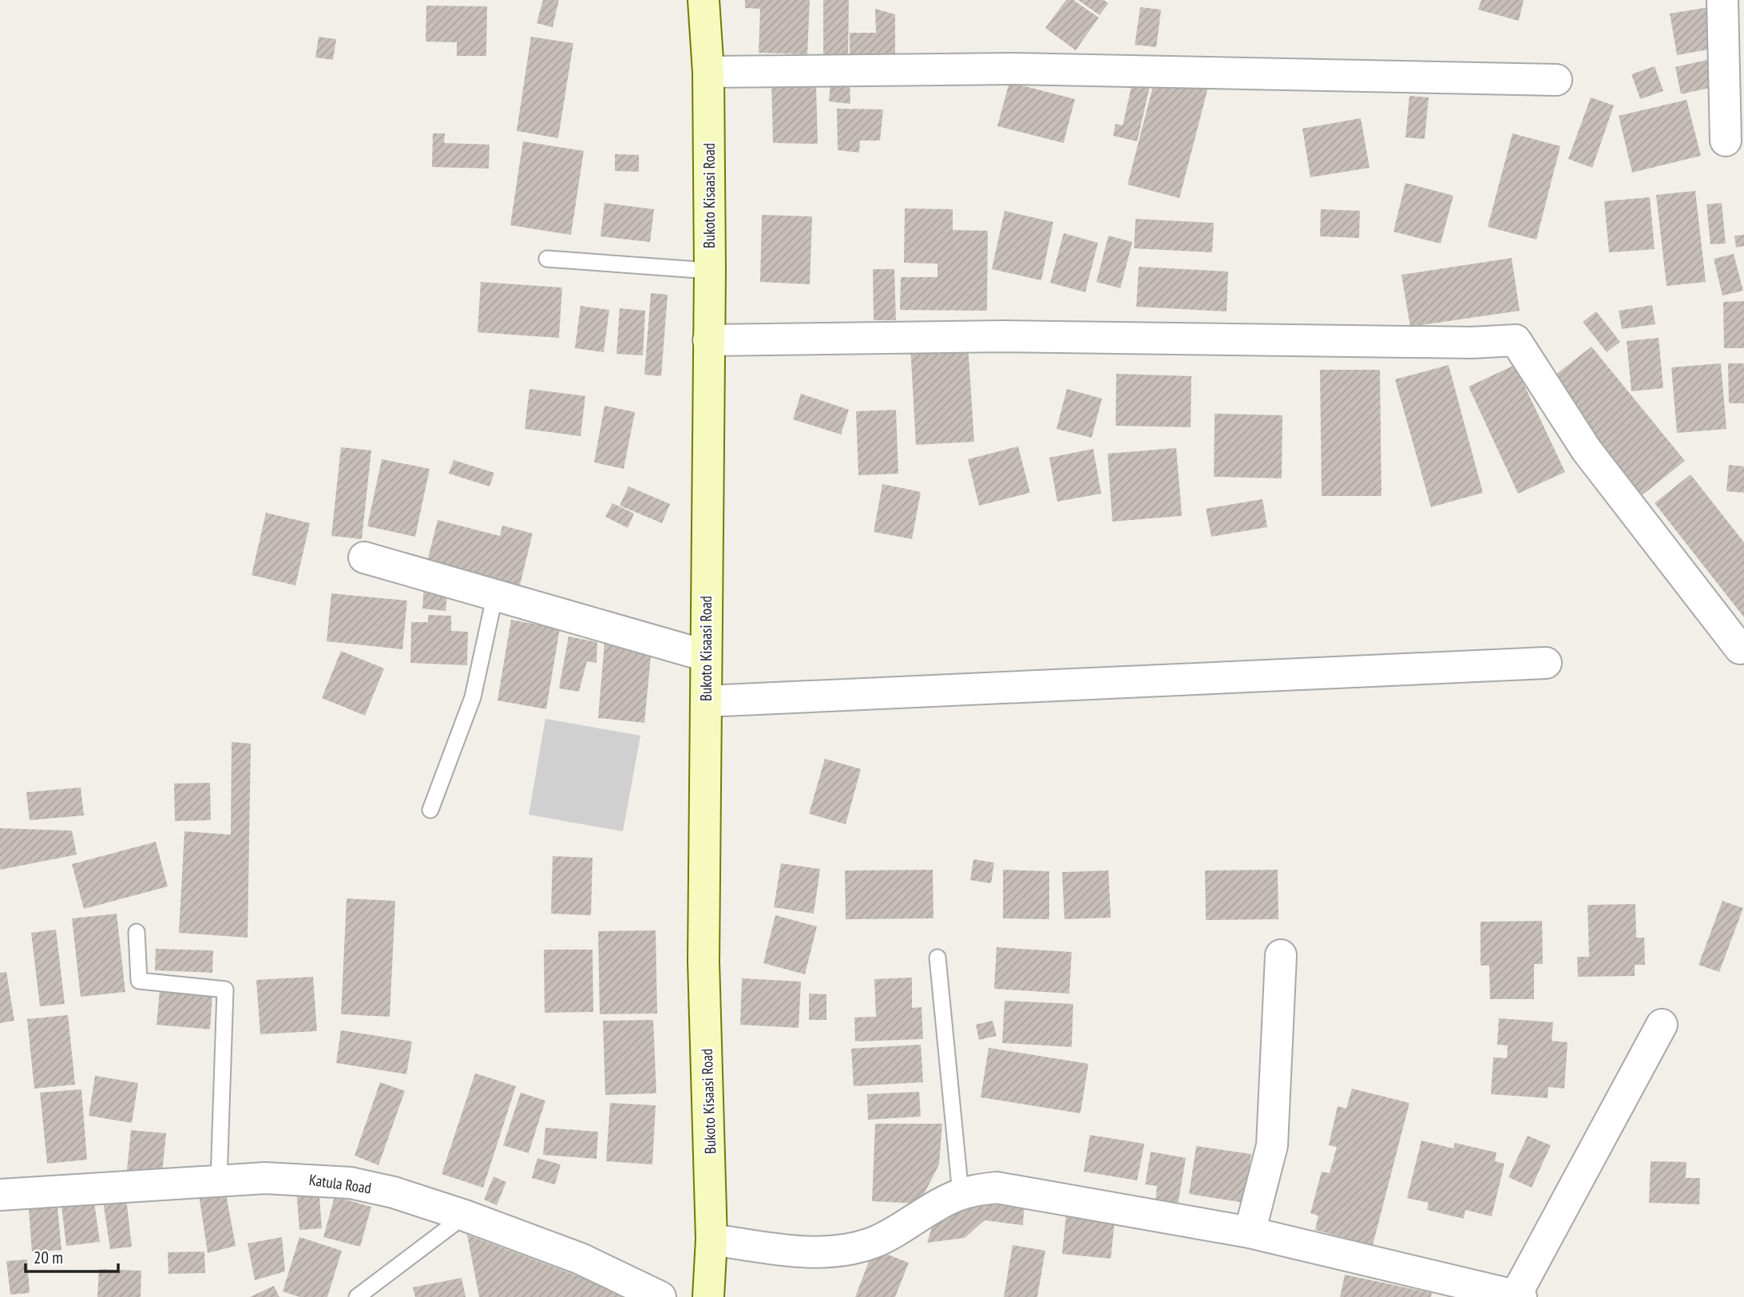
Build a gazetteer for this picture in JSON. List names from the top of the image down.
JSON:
{
  "streets": {
    "main road": ["Bukoto Kisaasi Road"],
    "street": ["Katula Road"]
  },
  "scale_bar": "20 m"
}
